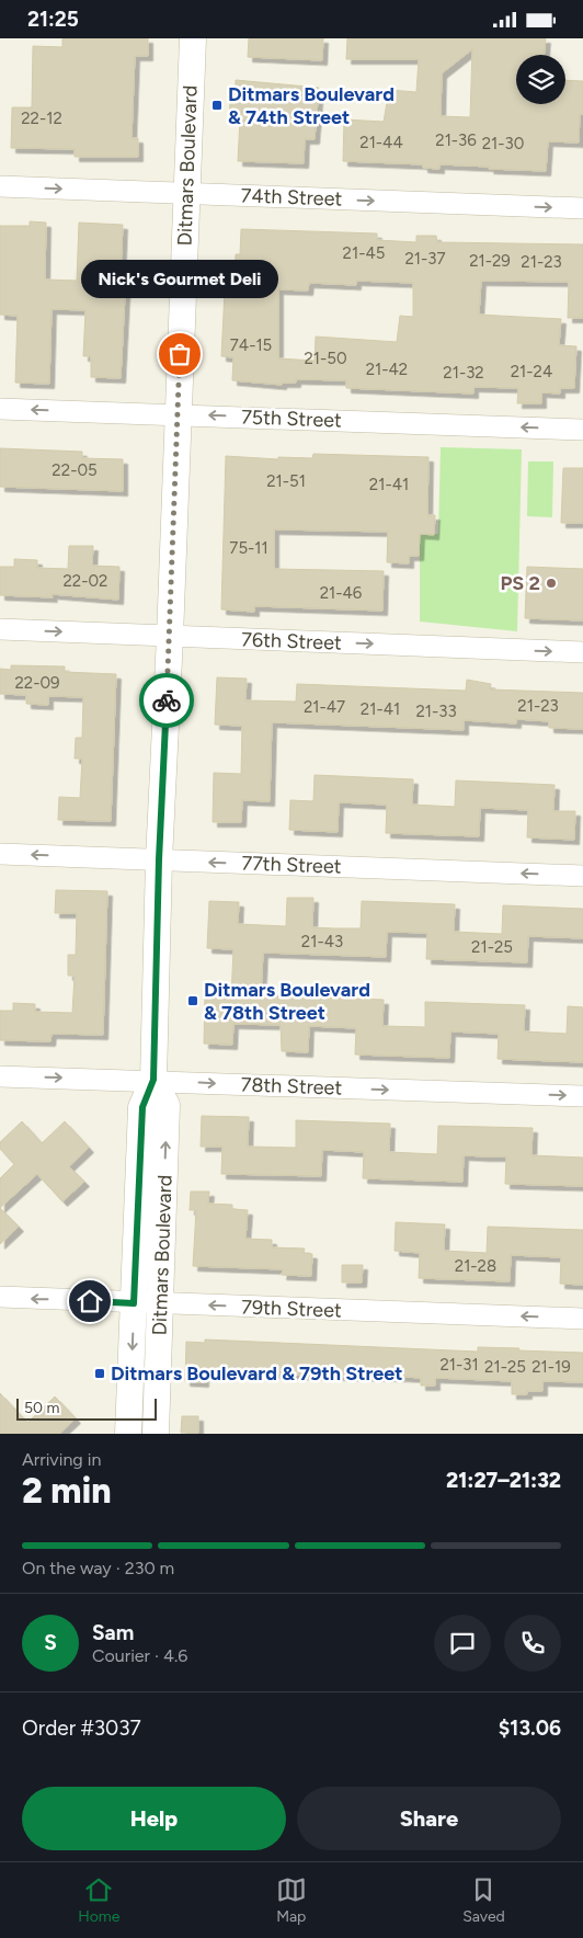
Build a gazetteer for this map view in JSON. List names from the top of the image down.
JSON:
{
  "streets": {
    "street": [
      "Ditmars Boulevard",
      "74th Street",
      "75th Street",
      "76th Street",
      "77th Street",
      "78th Street",
      "79th Street"
    ]
  },
  "crossings": [
    ["Ditmars Boulevard", "74th Street"],
    ["Ditmars Boulevard", "75th Street"],
    ["Ditmars Boulevard", "76th Street"],
    ["Ditmars Boulevard", "77th Street"],
    ["Ditmars Boulevard", "78th Street"],
    ["Ditmars Boulevard", "79th Street"]
  ],
  "one_way": [
    "74th Street",
    "75th Street",
    "76th Street",
    "77th Street",
    "78th Street",
    "79th Street"
  ],
  "places": {
    "transit": ["Ditmars Boulevard & 74th Street", "Ditmars Boulevard & 78th Street", "Ditmars Boulevard & 79th Street"],
    "other": ["Nick's Gourmet Deli", "PS 2"]
  },
  "house_numbers": [
    "22-12",
    "21-36",
    "21-44",
    "21-30",
    "21-45",
    "21-37",
    "21-29",
    "21-23",
    "74-15",
    "21-50",
    "21-42",
    "21-24",
    "21-32",
    "22-05",
    "21-51",
    "21-41",
    "75-11",
    "22-02",
    "21-46",
    "22-09",
    "21-23",
    "21-47",
    "21-41",
    "21-33",
    "21-43",
    "21-25",
    "21-28",
    "21-31",
    "21-25",
    "21-19"
  ],
  "scale_bar": "50 m",
  "page": {
    "status": "21:25",
    "bubble": "Nick's Gourmet Deli",
    "scale": "50 m",
    "heading": ["2 min", "Arriving in", "21:27–21:32"],
    "panel": [
      "Sam",
      "Courier · 4.6",
      "Order #3037",
      "$13.06"
    ],
    "bar": "On the way · 230 m",
    "round": "S",
    "buttons": ["Help", "Share"],
    "tabs": ["Home", "Map", "Saved"]
  }
}
